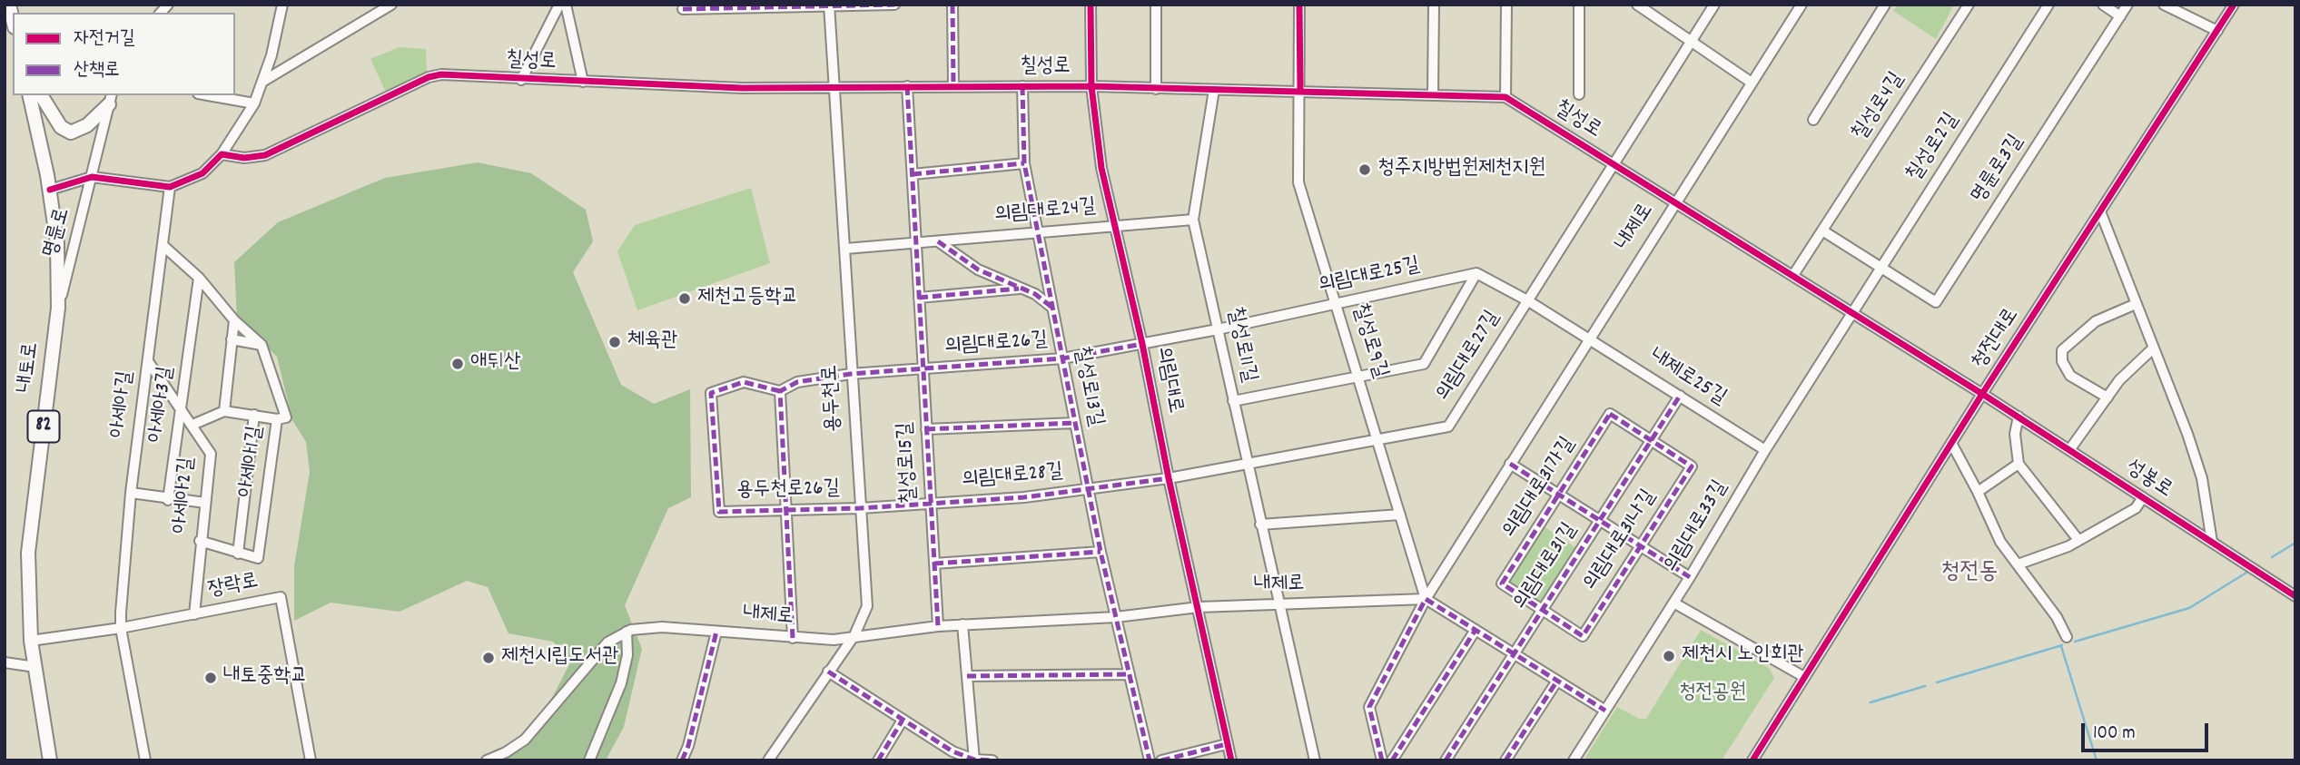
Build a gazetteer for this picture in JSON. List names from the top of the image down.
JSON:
{
  "streets": {
    "main road": ["내토로", "82"],
    "street": [
      "칠성로",
      "칠성로4길",
      "칠성로2길",
      "명륜로3길",
      "의림대로24길",
      "내제로",
      "명륜로",
      "의림대로25길",
      "청전대로",
      "칠성로9길",
      "의림대로26길",
      "칠성로11길",
      "의림대로27길",
      "내제로25길",
      "의림대로",
      "칠성로13길",
      "용두천로",
      "아세아길",
      "아세아3길",
      "아세아1길",
      "칠성로15길",
      "의림대로28길",
      "성봉로",
      "의림대로31가길",
      "용두천로26길",
      "아세아2길",
      "의림대로33길",
      "의림대로31나길",
      "의림대로31길",
      "장락로"
    ]
  },
  "crossings": [
    ["칠성로", "칠성로4길"],
    ["칠성로", "칠성로2길"],
    ["칠성로", "내제로"],
    ["칠성로", "청전대로"],
    ["칠성로", "칠성로9길"],
    ["칠성로", "칠성로11길"],
    ["칠성로", "의림대로27길"],
    ["칠성로", "의림대로"],
    ["칠성로", "칠성로13길"],
    ["칠성로", "용두천로"],
    ["칠성로", "칠성로15길"],
    ["칠성로", "성봉로"],
    ["칠성로", "의림대로33길"],
    ["칠성로2길", "명륜로3길"],
    ["칠성로2길", "의림대로33길"],
    ["의림대로24길", "칠성로11길"],
    ["의림대로24길", "의림대로"],
    ["의림대로24길", "칠성로13길"],
    ["의림대로24길", "용두천로"],
    ["의림대로24길", "칠성로15길"],
    ["내제로", "칠성로9길"],
    ["내제로", "칠성로11길"],
    ["내제로", "내제로25길"],
    ["내제로", "의림대로"],
    ["내제로", "칠성로13길"],
    ["내제로", "용두천로"],
    ["내제로", "칠성로15길"],
    ["명륜로", "내토로"],
    ["의림대로25길", "칠성로9길"],
    ["의림대로25길", "의림대로26길"],
    ["의림대로25길", "칠성로11길"],
    ["의림대로25길", "의림대로"],
    ["청전대로", "성봉로"],
    ["칠성로9길", "의림대로27길"],
    ["의림대로26길", "의림대로"],
    ["의림대로26길", "칠성로13길"],
    ["의림대로26길", "용두천로"],
    ["의림대로26길", "칠성로15길"],
    ["의림대로26길", "용두천로26길"],
    ["칠성로11길", "의림대로27길"],
    ["의림대로27길", "의림대로"],
    ["의림대로27길", "의림대로28길"],
    ["내토로", "장락로"],
    ["내제로25길", "의림대로33길"],
    ["내제로25길", "의림대로31길"],
    ["의림대로", "의림대로28길"],
    ["칠성로13길", "의림대로28길"],
    ["용두천로", "의림대로28길"],
    ["용두천로", "용두천로26길"],
    ["아세아길", "아세아2길"],
    ["아세아길", "장락로"],
    ["아세아3길", "아세아2길"],
    ["칠성로15길", "의림대로28길"],
    ["의림대로28길", "용두천로26길"],
    ["의림대로31가길", "의림대로31나길"],
    ["의림대로31가길", "의림대로31길"],
    ["아세아2길", "장락로"],
    ["의림대로31나길", "의림대로31길"]
  ],
  "districts": ["청전동"],
  "parks": ["청전공원"],
  "places": [
    "청주지방법원제천지원",
    "제천고등학교",
    "체육관",
    "애뒤산",
    "제천시 노인회관",
    "제천시립도서관",
    "내토중학교"
  ],
  "legend": ["자전거길", "산책로"],
  "scale_bar": "100 m"
}
